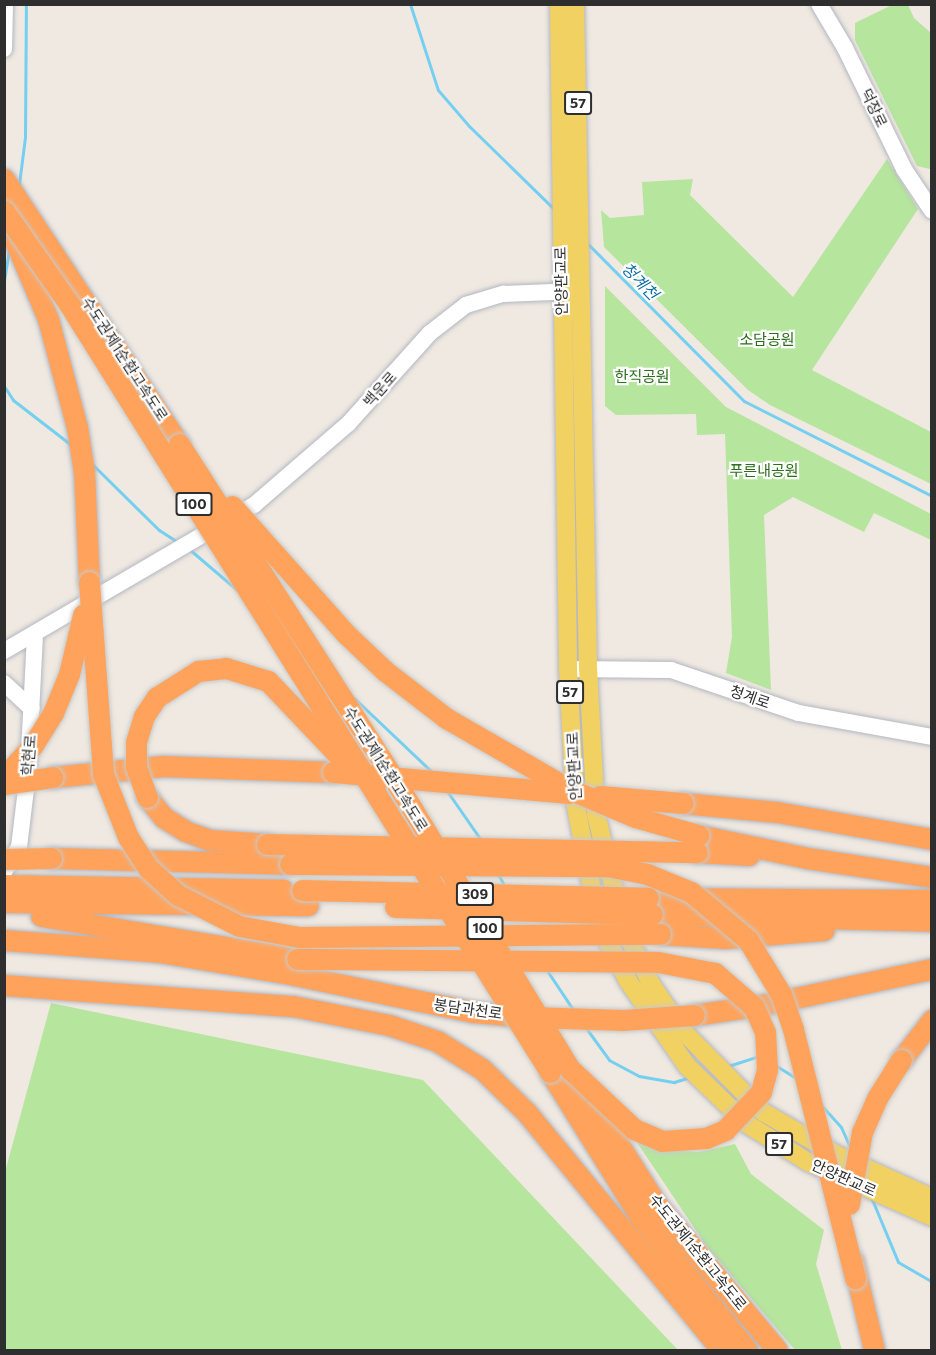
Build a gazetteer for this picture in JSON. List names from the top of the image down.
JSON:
{
  "streets": {
    "highway": [
      "수도권제1순환고속도로",
      "100",
      "309",
      "봉담과천로"
    ],
    "main road": ["57", "안양판교로"],
    "street": [
      "덕장로",
      "백운로",
      "청계로",
      "학현로"
    ]
  },
  "crossings": [
    ["안양판교로", "백운로"],
    ["안양판교로", "청계로"],
    ["백운로", "학현로"]
  ],
  "water": ["청계천"],
  "parks": ["소담공원", "한직공원", "푸른내공원"]
}
